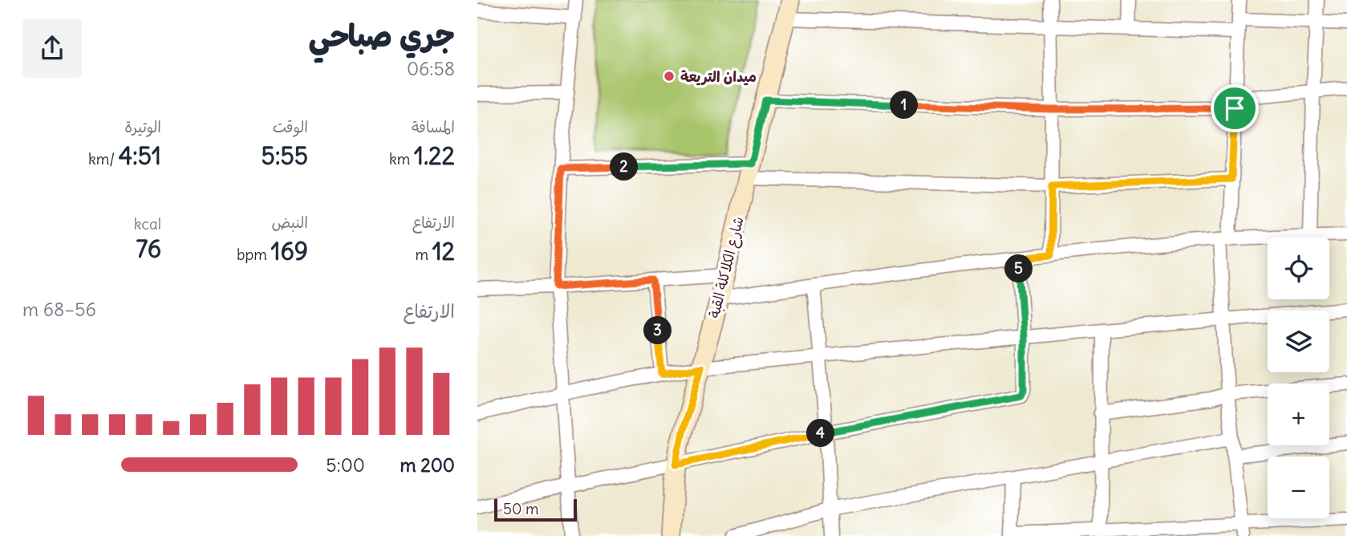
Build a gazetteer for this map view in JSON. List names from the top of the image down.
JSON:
{
  "streets": {
    "street": ["شارع الكلاكلة القبة"]
  },
  "places": ["ميدان التريعة"],
  "scale_bar": "50 m",
  "page": {
    "heading": ["جري صباحي", "06:58"],
    "pins": [
      "1",
      "2",
      "5",
      "3",
      "4"
    ],
    "stats": [
      ["المسافة", "1.22 km"],
      ["الوقت", "5:55"],
      ["الوتيرة", "4:51 /km"],
      ["الارتفاع", "12 m"],
      ["النبض", "169 bpm"],
      ["kcal", "76"]
    ],
    "map_buttons": ["+", "−"],
    "chart": ["الارتفاع", "56–68 m"],
    "list": [
      {
        "name": "200 m",
        "note": "5:00"
      }
    ],
    "scale": "50 m"
  }
}
